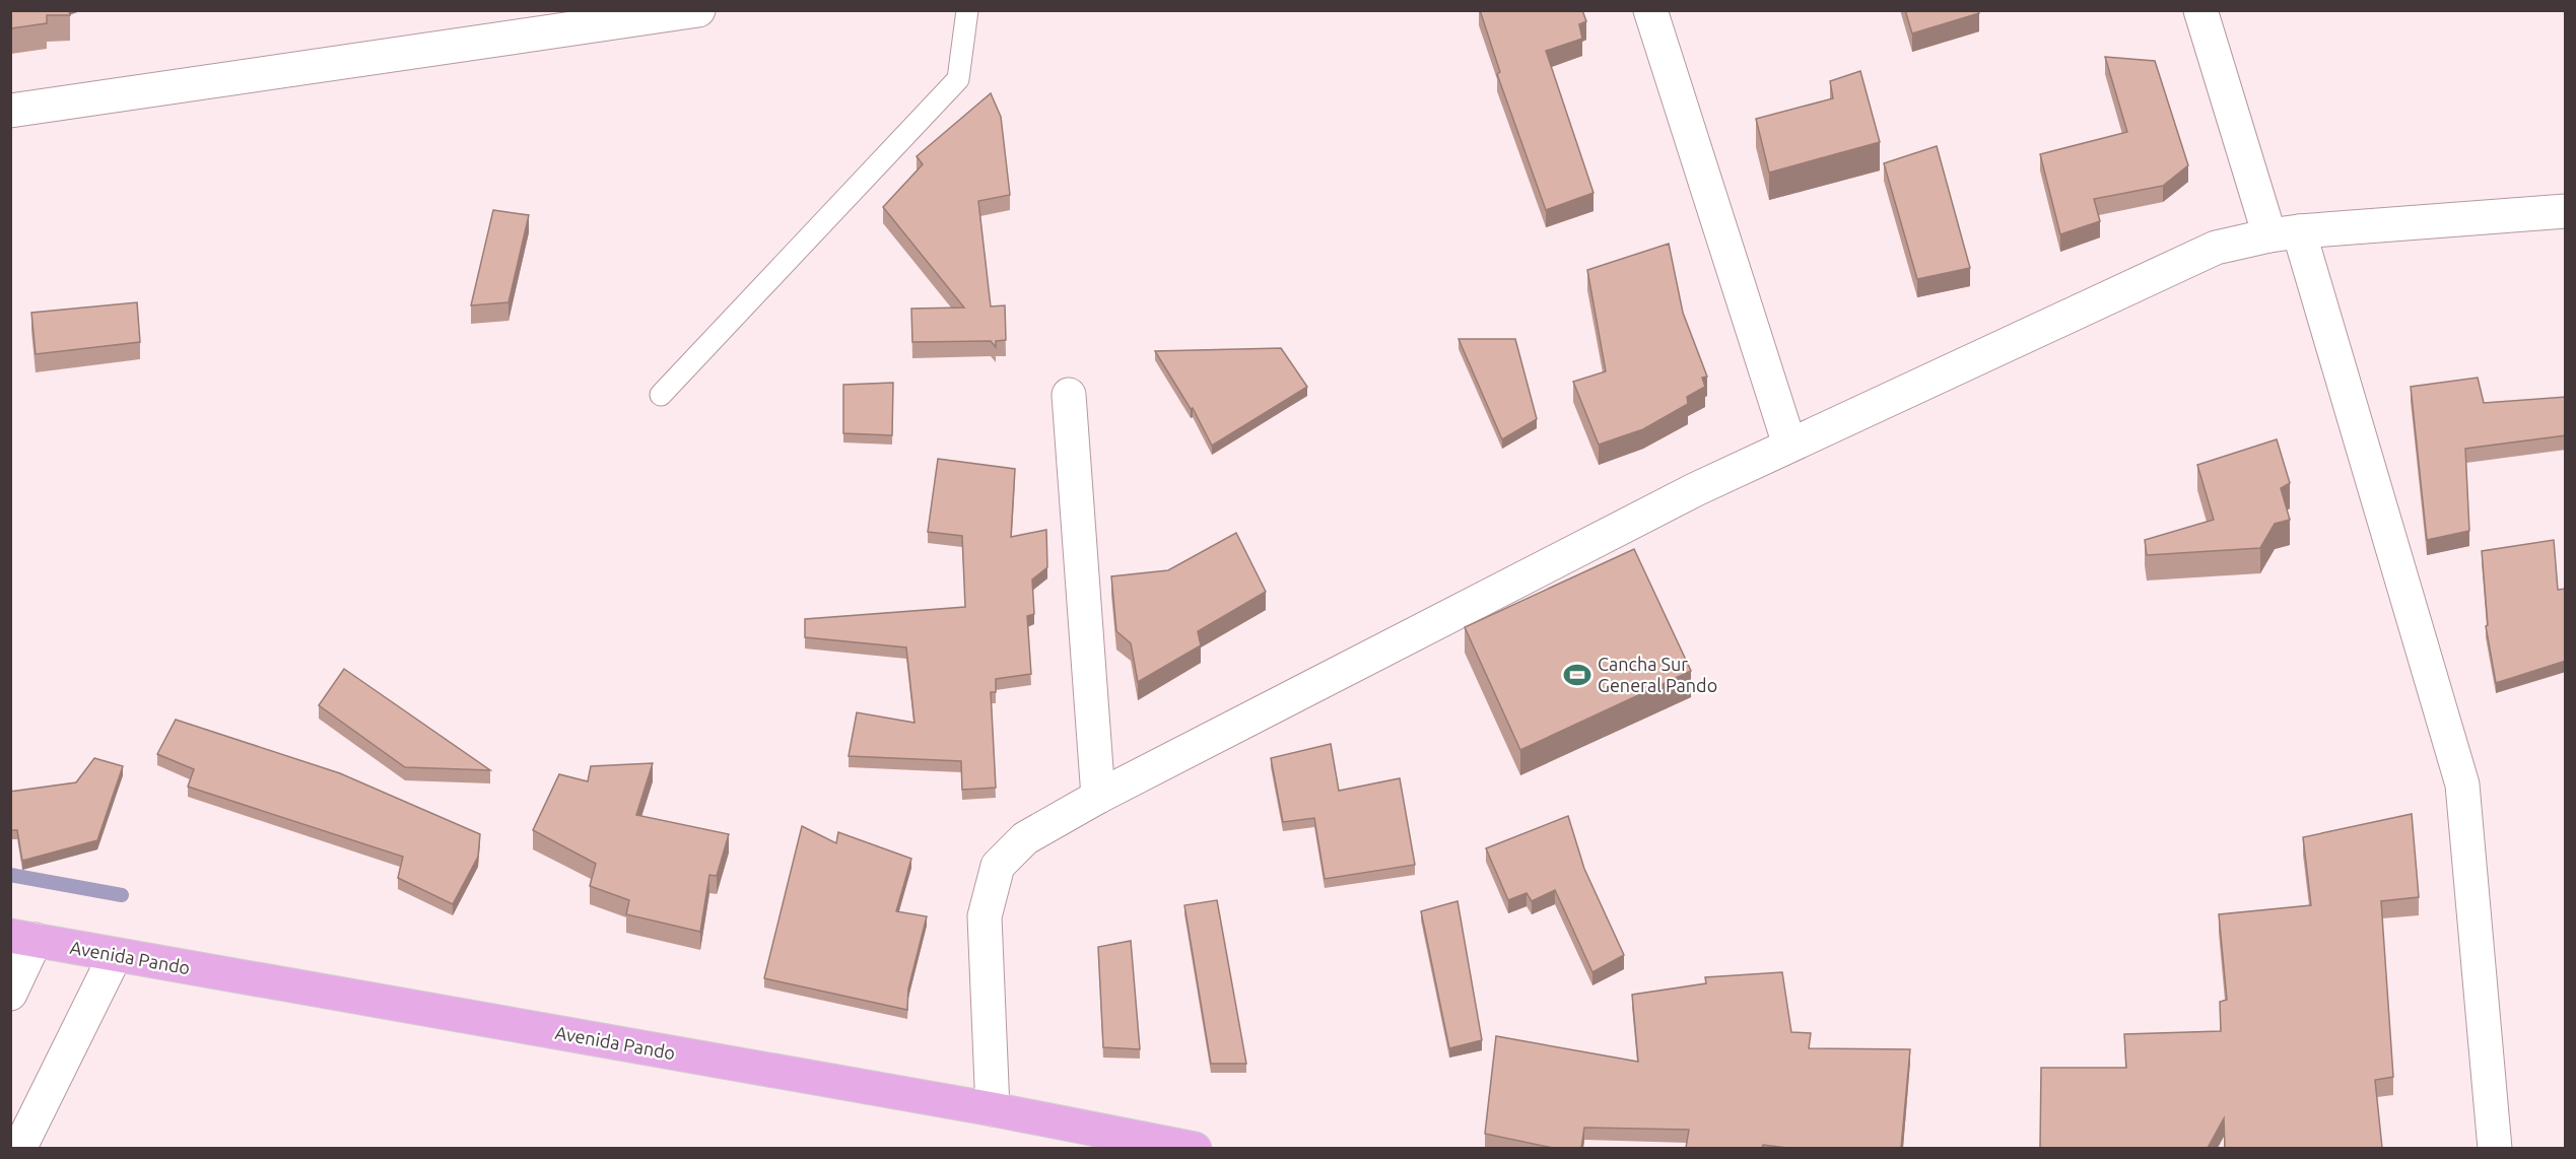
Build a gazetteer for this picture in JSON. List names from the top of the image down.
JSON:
{
  "streets": {
    "main road": ["Avenida Pando"]
  },
  "places": {
    "sports": ["Cancha Sur General Pando"]
  }
}
